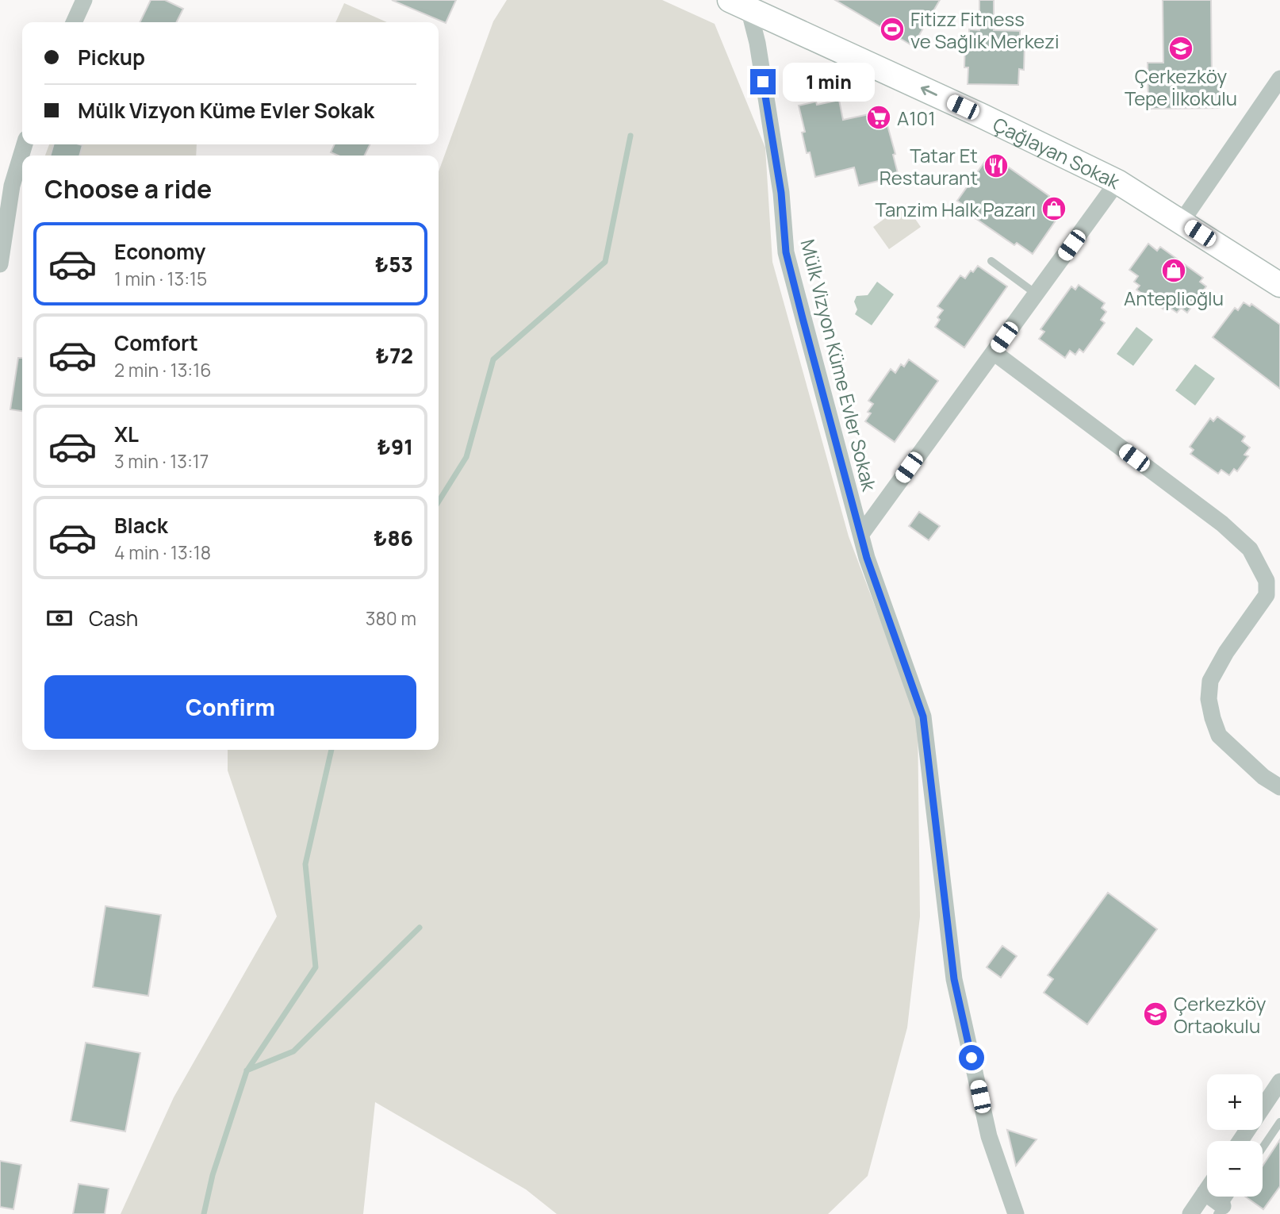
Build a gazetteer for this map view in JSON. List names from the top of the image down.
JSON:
{
  "streets": {
    "street": ["Çağlayan Sokak", "Mülk Vizyon Küme Evler Sokak"]
  },
  "crossings": [
    ["Çağlayan Sokak", "Mülk Vizyon Küme Evler Sokak"]
  ],
  "one_way": ["Çağlayan Sokak"],
  "places": {
    "sports": ["Fitizz Fitness ve Sağlık Merkezi"],
    "school or university": ["Çerkezköy Tepe İlkokulu", "Çerkezköy Ortaokulu"],
    "supermarket": ["A101"],
    "restaurant": ["Tatar Et Restaurant"],
    "shop": ["Tanzim Halk Pazarı", "Anteplioğlu"]
  },
  "page": {
    "banner": ["Pickup", "Mülk Vizyon Küme Evler Sokak"],
    "bubble": "1 min",
    "heading": "Choose a ride",
    "list": [
      {
        "name": "Economy",
        "note": "1 min · 13:15",
        "value": "₺53"
      },
      {
        "name": "Comfort",
        "note": "2 min · 13:16",
        "value": "₺72"
      },
      {
        "name": "XL",
        "note": "3 min · 13:17",
        "value": "₺91"
      },
      {
        "name": "Black",
        "note": "4 min · 13:18",
        "value": "₺86"
      }
    ],
    "pay": ["Cash", "380 m"],
    "buttons": "Confirm",
    "map_buttons": ["+", "−"]
  }
}
